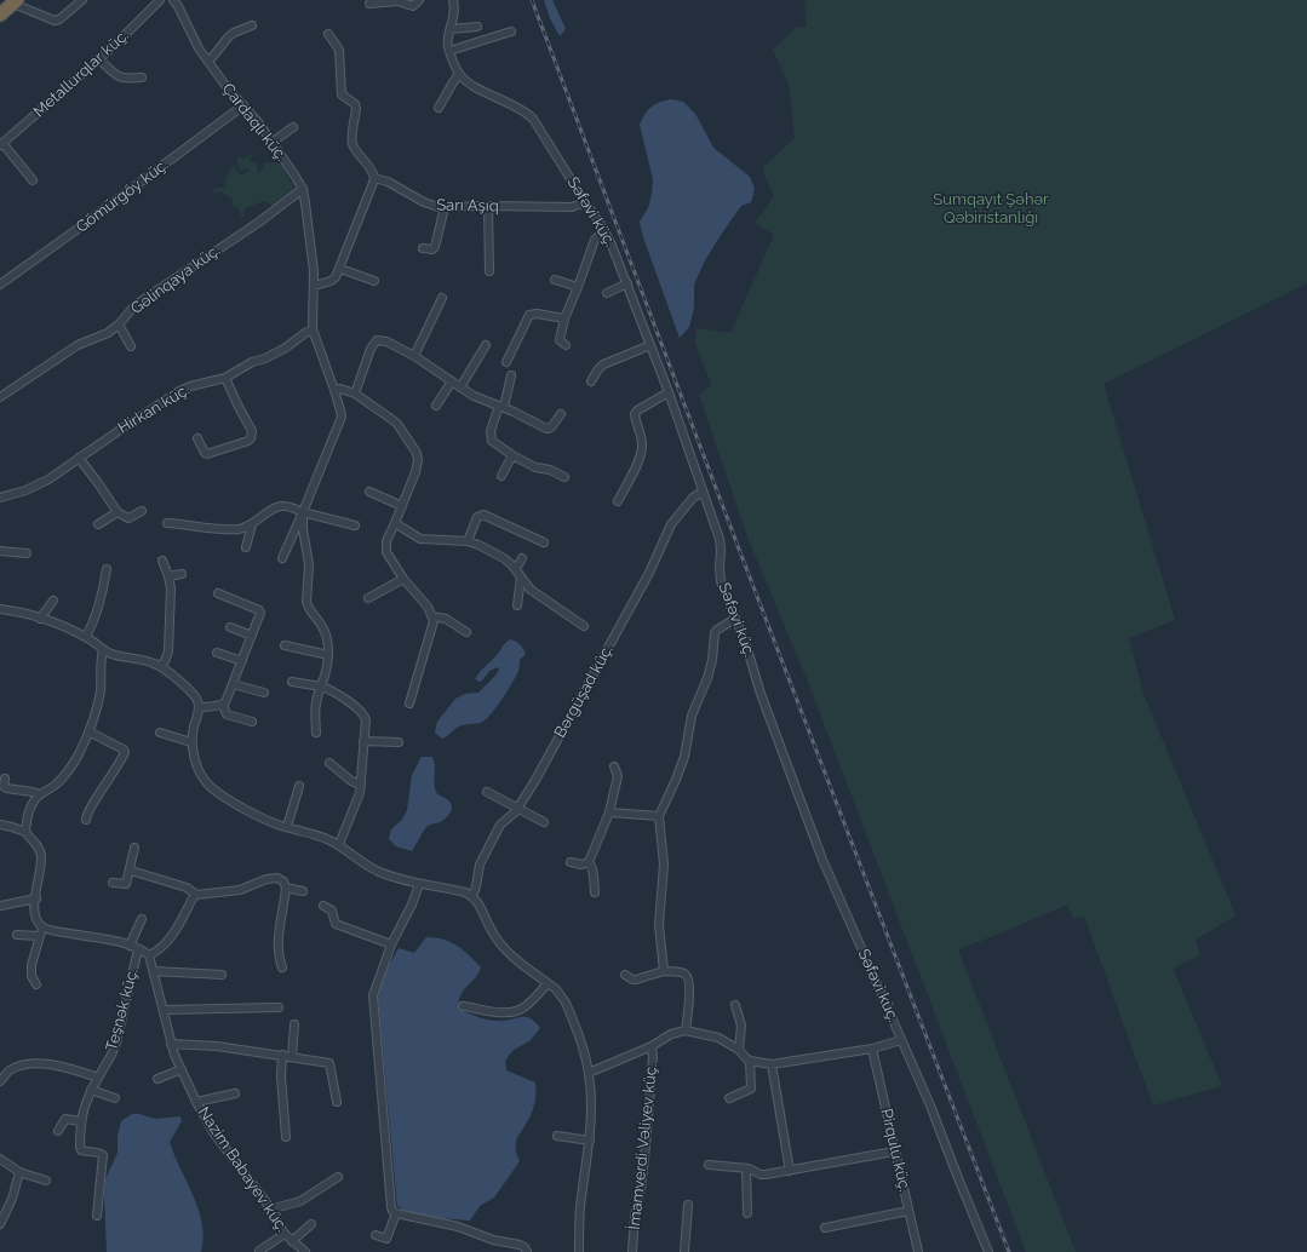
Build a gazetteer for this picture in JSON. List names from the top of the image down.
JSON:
{
  "streets": {
    "street": [
      "Metallurqlar küç.",
      "Çardaqlı küç.",
      "Gömürgöy küç.",
      "Sarı Aşıq",
      "Səfəvi küç.",
      "Gəlinqaya küç.",
      "Hirkan küç.",
      "Bərgüşad küç.",
      "Teşnək küç.",
      "İmamverdi Vəliyev küç.",
      "Pirqulu küç.",
      "Nazim Babayev küç."
    ]
  },
  "crossings": [
    ["Çardaqlı küç.", "Gömürgöy küç."],
    ["Çardaqlı küç.", "Gəlinqaya küç."],
    ["Çardaqlı küç.", "Hirkan küç."],
    ["Sarı Aşıq", "Səfəvi küç."],
    ["Səfəvi küç.", "Bərgüşad küç."]
  ],
  "parks": ["Sumqayıt Şəhər Qəbiristanlığı"]
}
